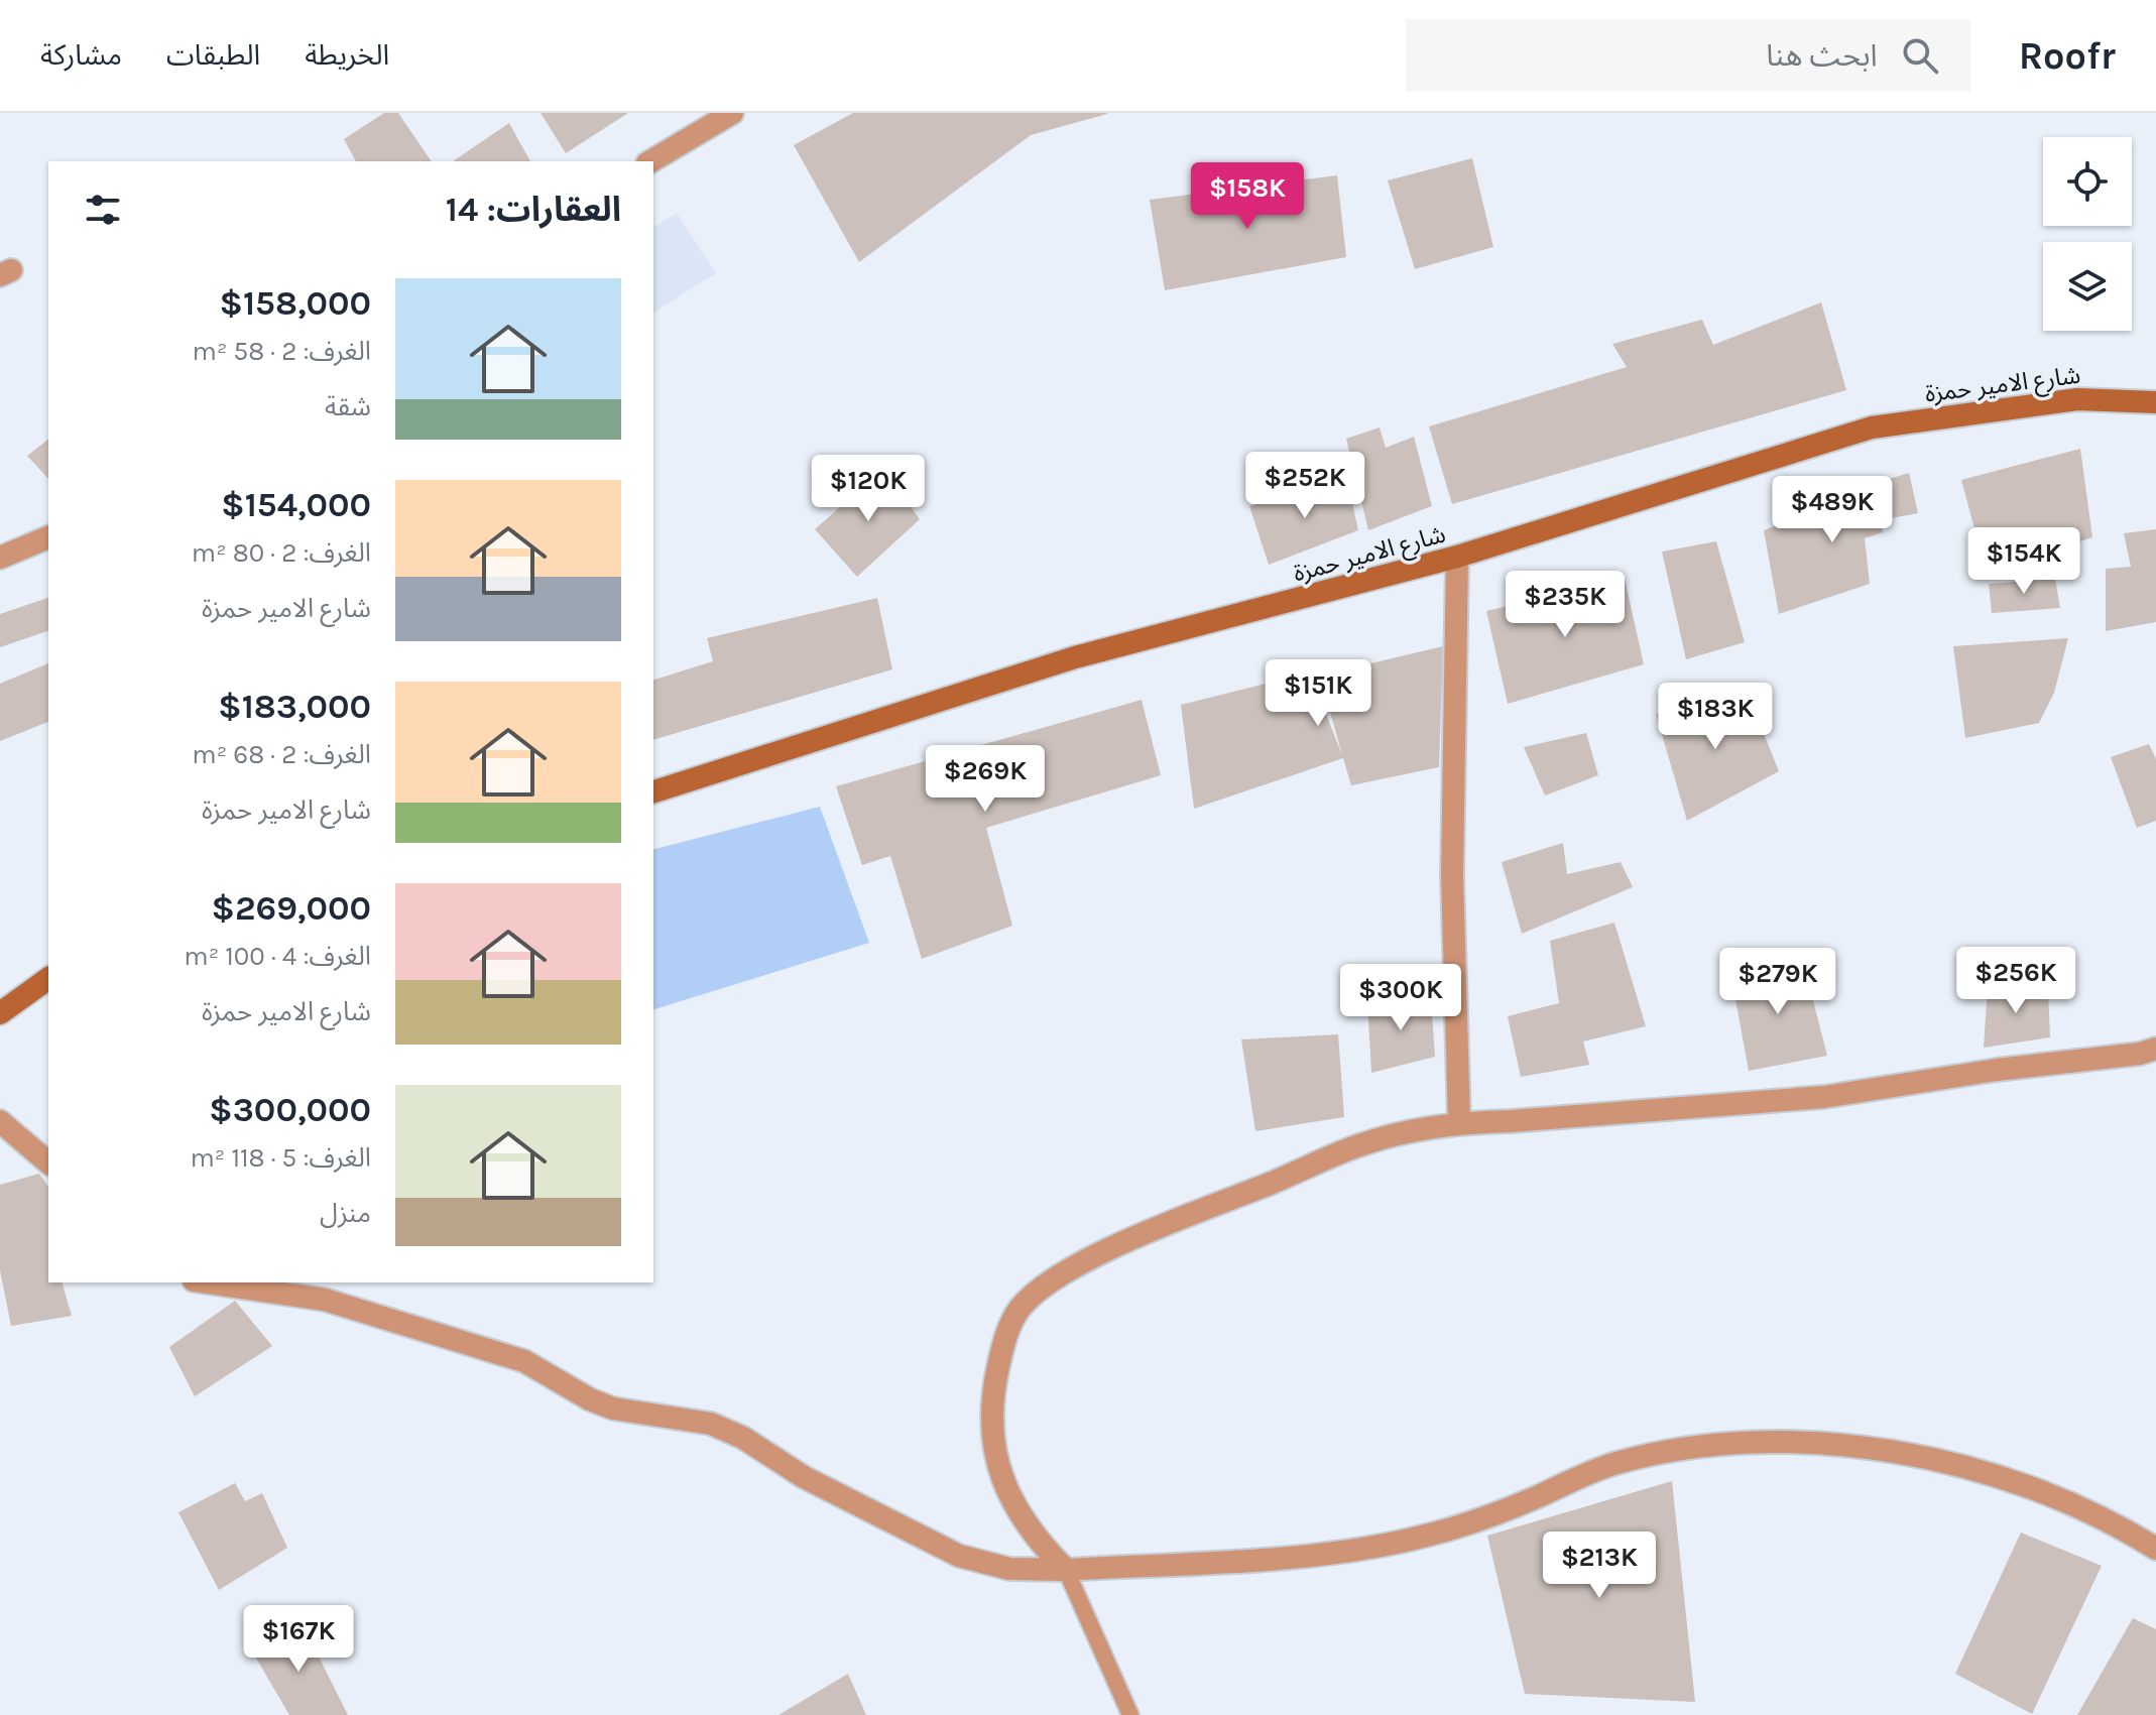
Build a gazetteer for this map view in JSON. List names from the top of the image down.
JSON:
{
  "streets": {
    "main road": ["شارع الامير حمزة"]
  },
  "page": {
    "header": "Roofr",
    "search": "ابحث هنا",
    "nav": ["الخريطة", "الطبقات", "مشاركة"],
    "heading": "العقارات: 14",
    "price": [
      "$158K",
      "$252K",
      "$120K",
      "$489K",
      "$154K",
      "$235K",
      "$151K",
      "$183K",
      "$269K",
      "$256K",
      "$279K",
      "$300K",
      "$213K",
      "$167K"
    ],
    "list": [
      {
        "name": "$158,000",
        "note": "الغرف: 2 · 58 m² · شقة"
      },
      {
        "name": "$154,000",
        "note": "الغرف: 2 · 80 m² · شارع الامير حمزة"
      },
      {
        "name": "$183,000",
        "note": "الغرف: 2 · 68 m² · شارع الامير حمزة"
      },
      {
        "name": "$269,000",
        "note": "الغرف: 4 · 100 m² · شارع الامير حمزة"
      },
      {
        "name": "$300,000",
        "note": "الغرف: 5 · 118 m² · منزل"
      }
    ]
  }
}
